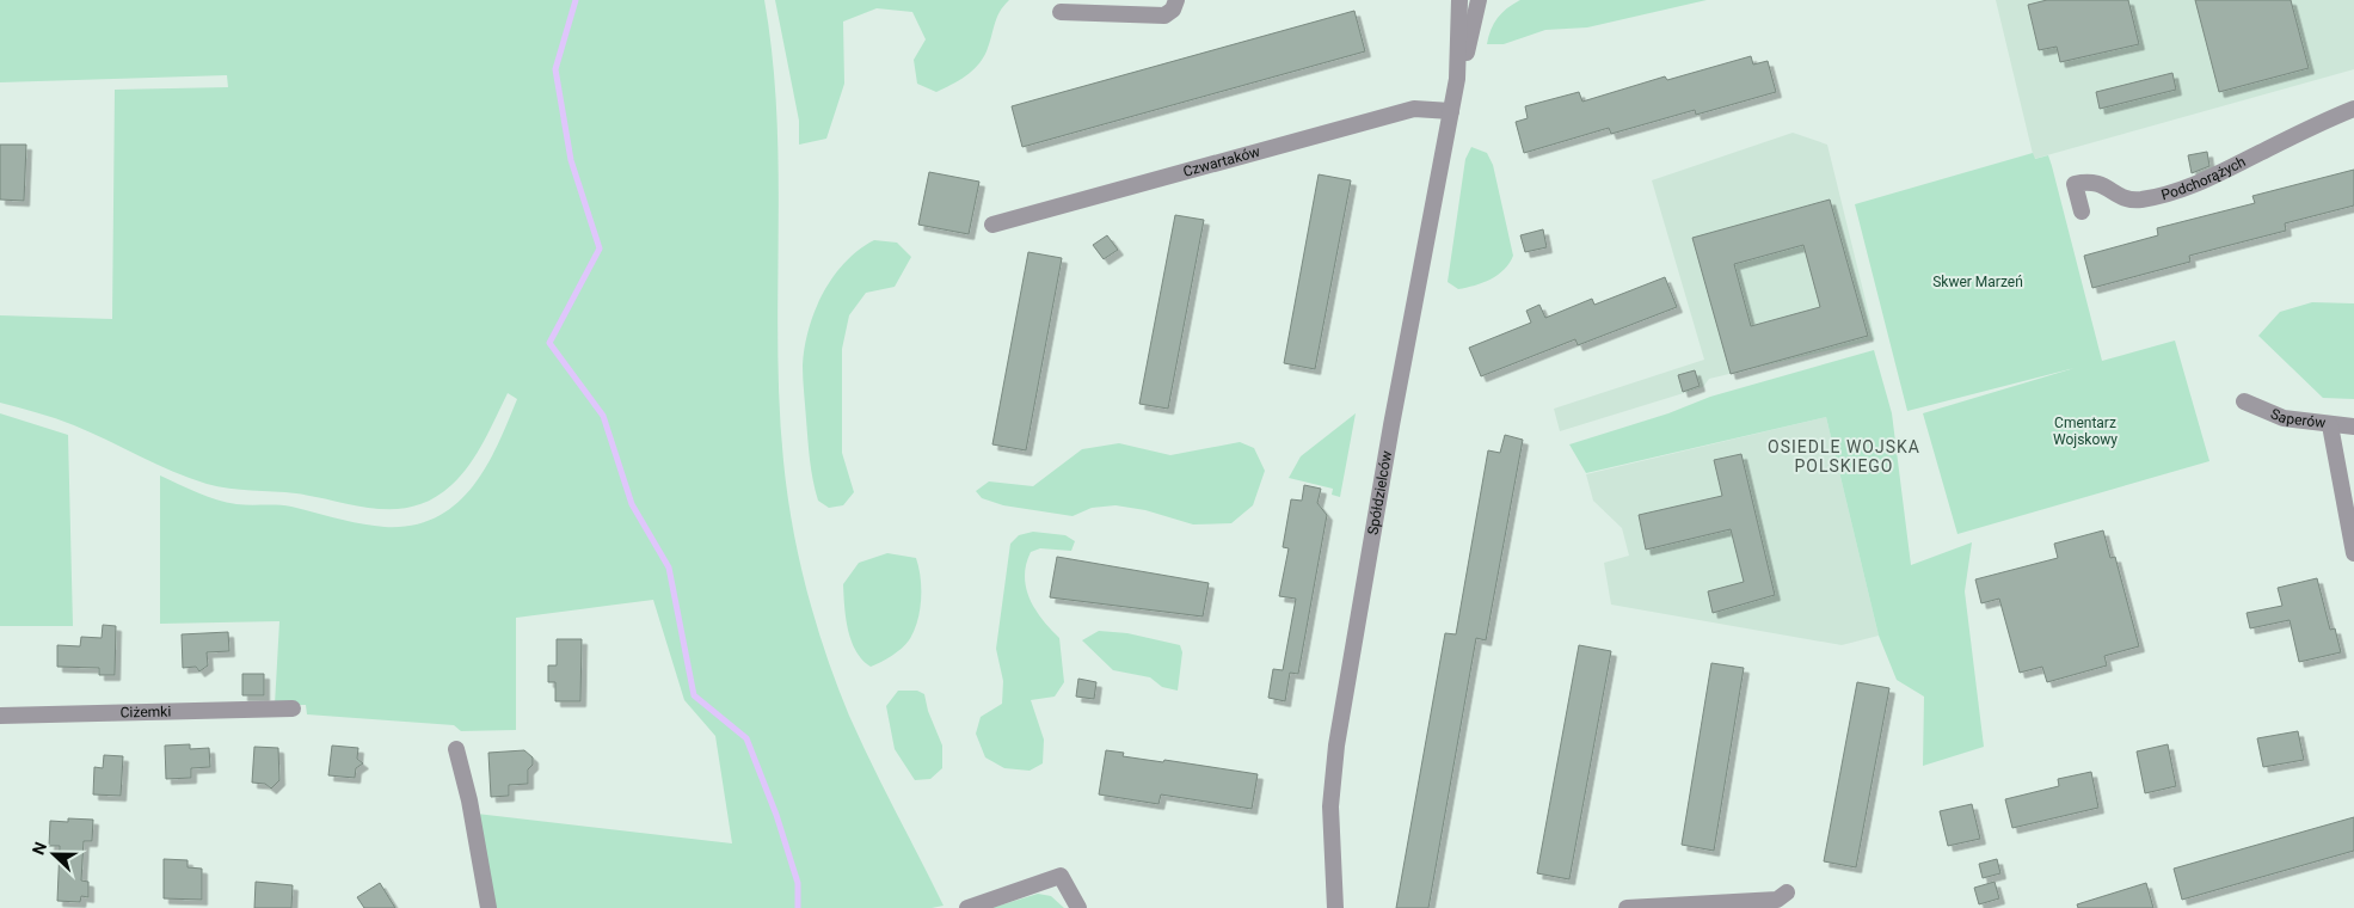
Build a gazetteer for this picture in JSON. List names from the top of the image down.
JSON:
{
  "streets": {
    "street": [
      "Czwartaków",
      "Podchorążych",
      "Saperów",
      "Spółdzielców",
      "Ciżemki"
    ]
  },
  "crossings": [
    ["Czwartaków", "Spółdzielców"]
  ],
  "districts": ["OSIEDLE WOJSKA POLSKIEGO"],
  "parks": ["Skwer Marzeń", "Cmentarz Wojskowy"],
  "north": "left"
}
